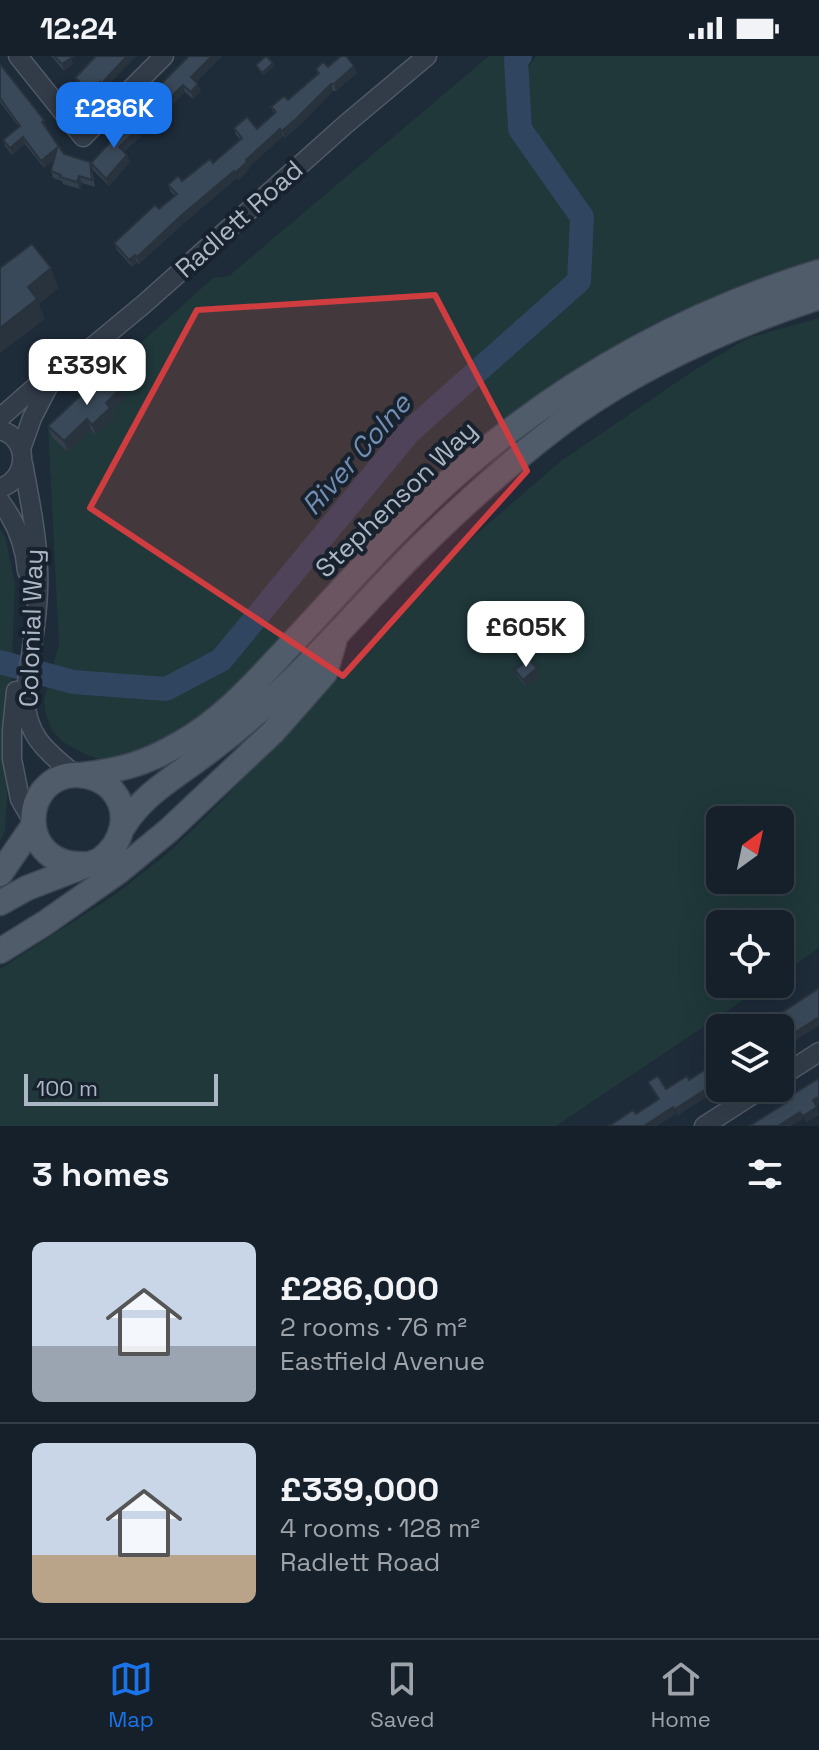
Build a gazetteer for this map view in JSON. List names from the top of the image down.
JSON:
{
  "streets": {
    "main road": ["Stephenson Way"],
    "street": ["Radlett Road", "Colonial Way"]
  },
  "crossings": [
    ["Radlett Road", "Colonial Way"],
    ["Stephenson Way", "Colonial Way"]
  ],
  "water": ["River Colne"],
  "scale_bar": "100 m",
  "north": "top right",
  "page": {
    "status": "12:24",
    "price": ["£286K", "£339K", "£605K"],
    "scale": "100 m",
    "heading": "3 homes",
    "list": [
      {
        "name": "£286,000",
        "note": "2 rooms · 76 m² · Eastfield Avenue"
      },
      {
        "name": "£339,000",
        "note": "4 rooms · 128 m² · Radlett Road"
      }
    ],
    "tabs": ["Map", "Saved", "Home"]
  }
}
